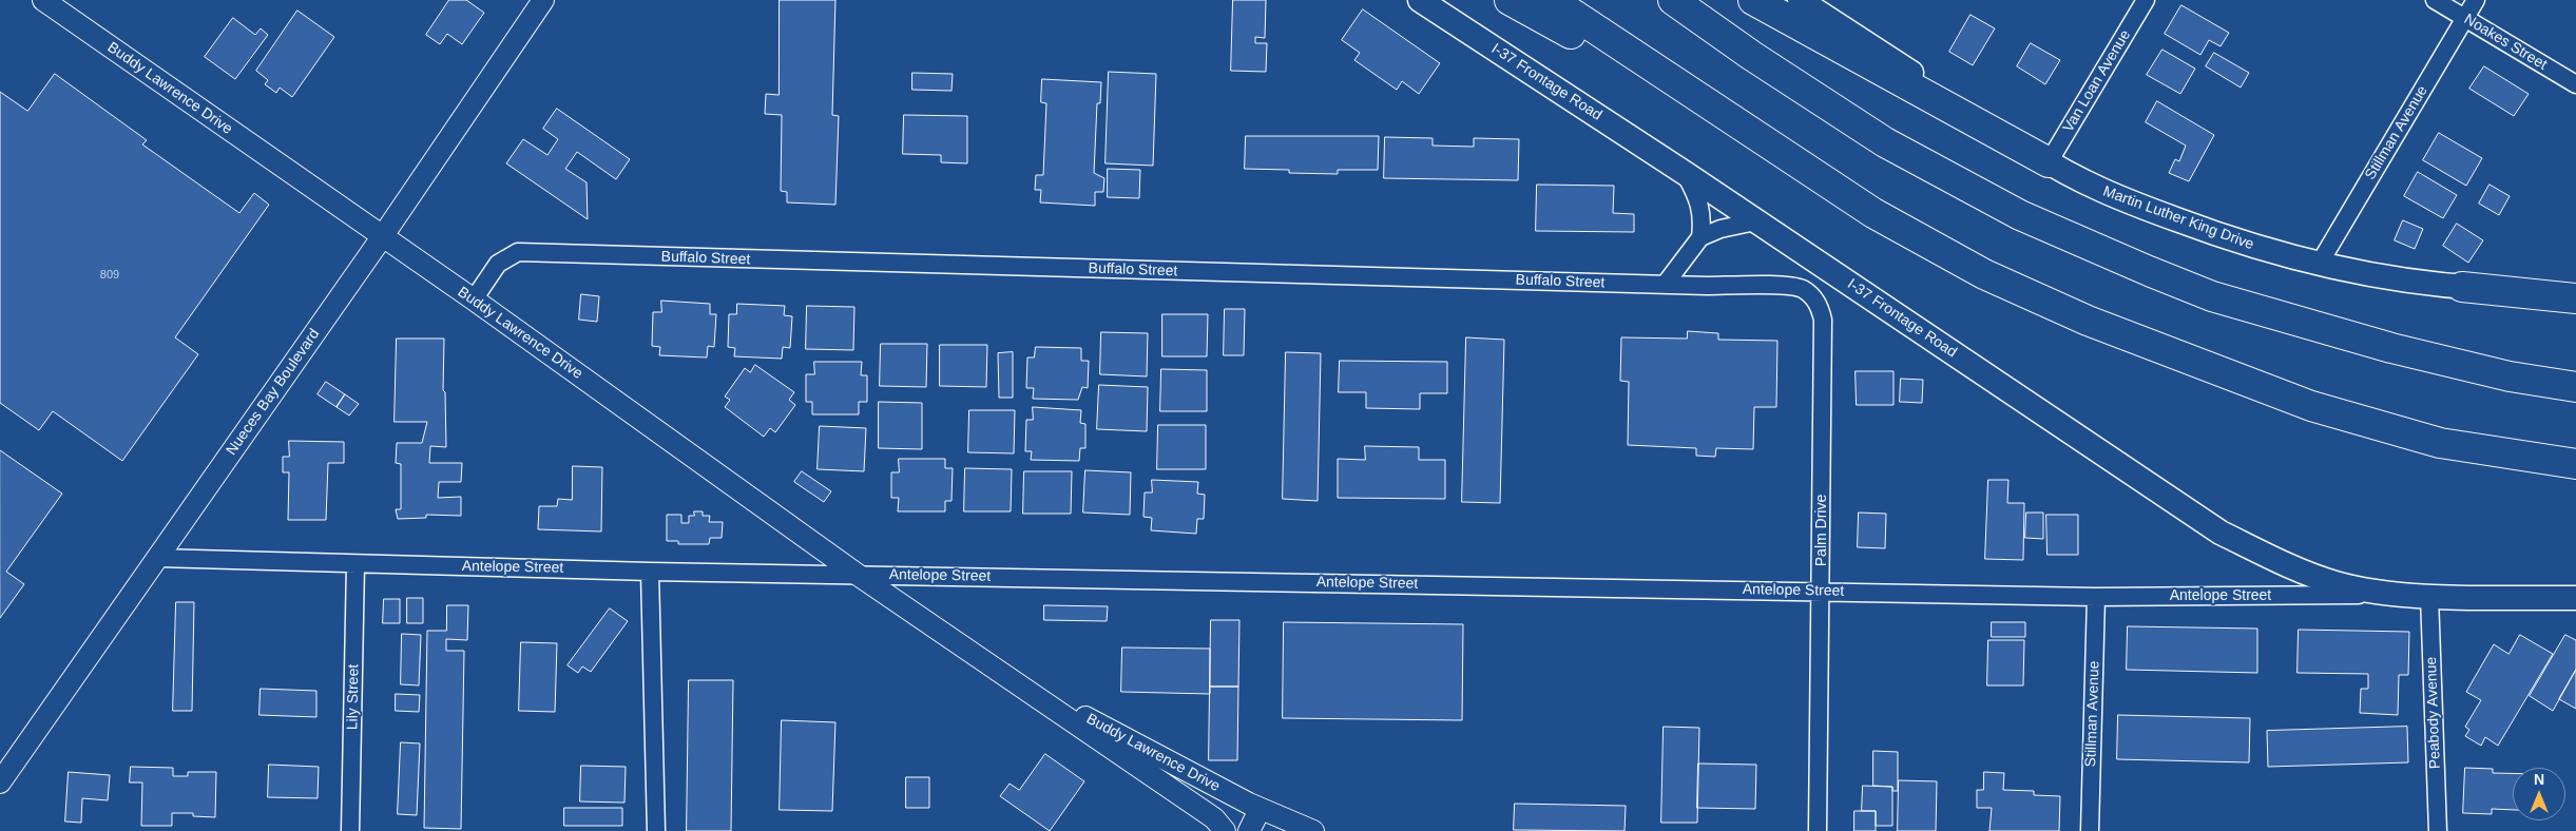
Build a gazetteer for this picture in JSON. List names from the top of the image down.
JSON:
{
  "streets": {
    "main road": ["I-37 Frontage Road", "Martin Luther King Drive", "Antelope Street"],
    "street": [
      "Noakes Street",
      "Van Loan Avenue",
      "Buddy Lawrence Drive",
      "Stillman Avenue",
      "Buffalo Street",
      "Nueces Bay Boulevard",
      "Palm Drive",
      "Lily Street",
      "Peabody Avenue"
    ]
  },
  "crossings": [
    ["Noakes Street", "Stillman Avenue"],
    ["Van Loan Avenue", "Martin Luther King Drive"],
    ["I-37 Frontage Road", "Antelope Street"],
    ["Buddy Lawrence Drive", "Buffalo Street"],
    ["Buddy Lawrence Drive", "Nueces Bay Boulevard"],
    ["Buddy Lawrence Drive", "Antelope Street"],
    ["Stillman Avenue", "Martin Luther King Drive"],
    ["Stillman Avenue", "Antelope Street"],
    ["Buffalo Street", "Palm Drive"],
    ["Nueces Bay Boulevard", "Antelope Street"],
    ["Palm Drive", "Antelope Street"],
    ["Antelope Street", "Lily Street"],
    ["Antelope Street", "Peabody Avenue"]
  ],
  "house_numbers": ["809"],
  "north": "top"
}
